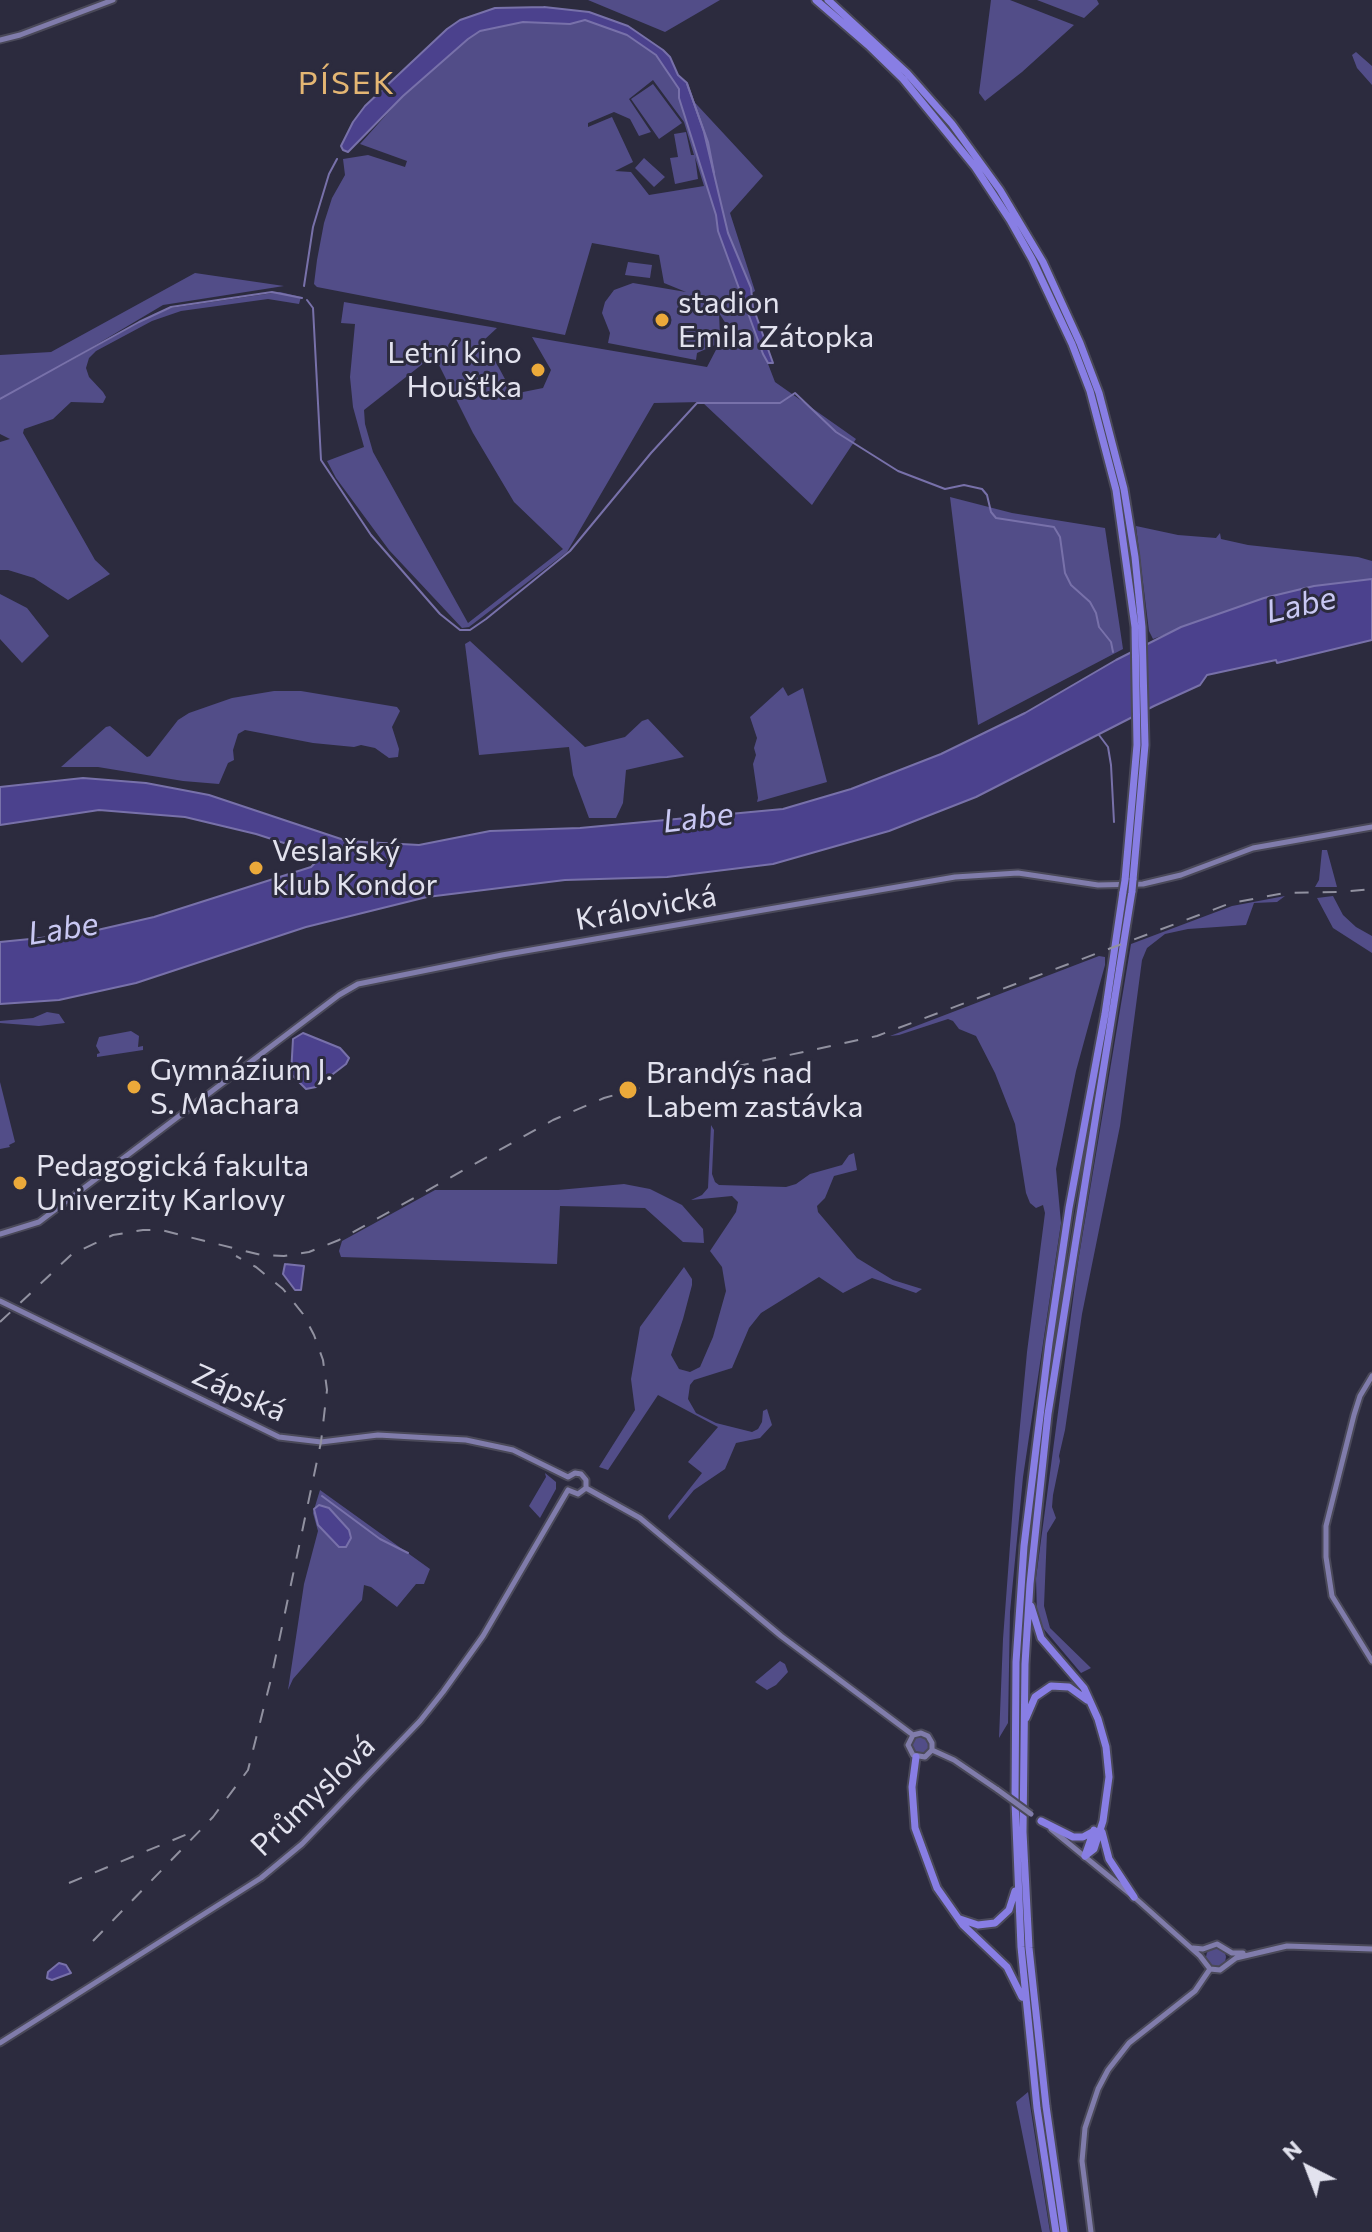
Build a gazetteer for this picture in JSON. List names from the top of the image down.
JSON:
{
  "streets": {
    "main road": ["Královická", "Zápská", "Průmyslová"]
  },
  "crossings": [
    ["Zápská", "Průmyslová"]
  ],
  "districts": ["PÍSEK"],
  "water": ["Labe"],
  "places": [
    "stadion Emila Zátopka",
    "Letní kino Houšťka",
    "Veslařský klub Kondor",
    "Gymnázium J. S. Machara",
    "Brandýs nad Labem zastávka",
    "Pedagogická fakulta Univerzity Karlovy"
  ],
  "north": "top left"
}
